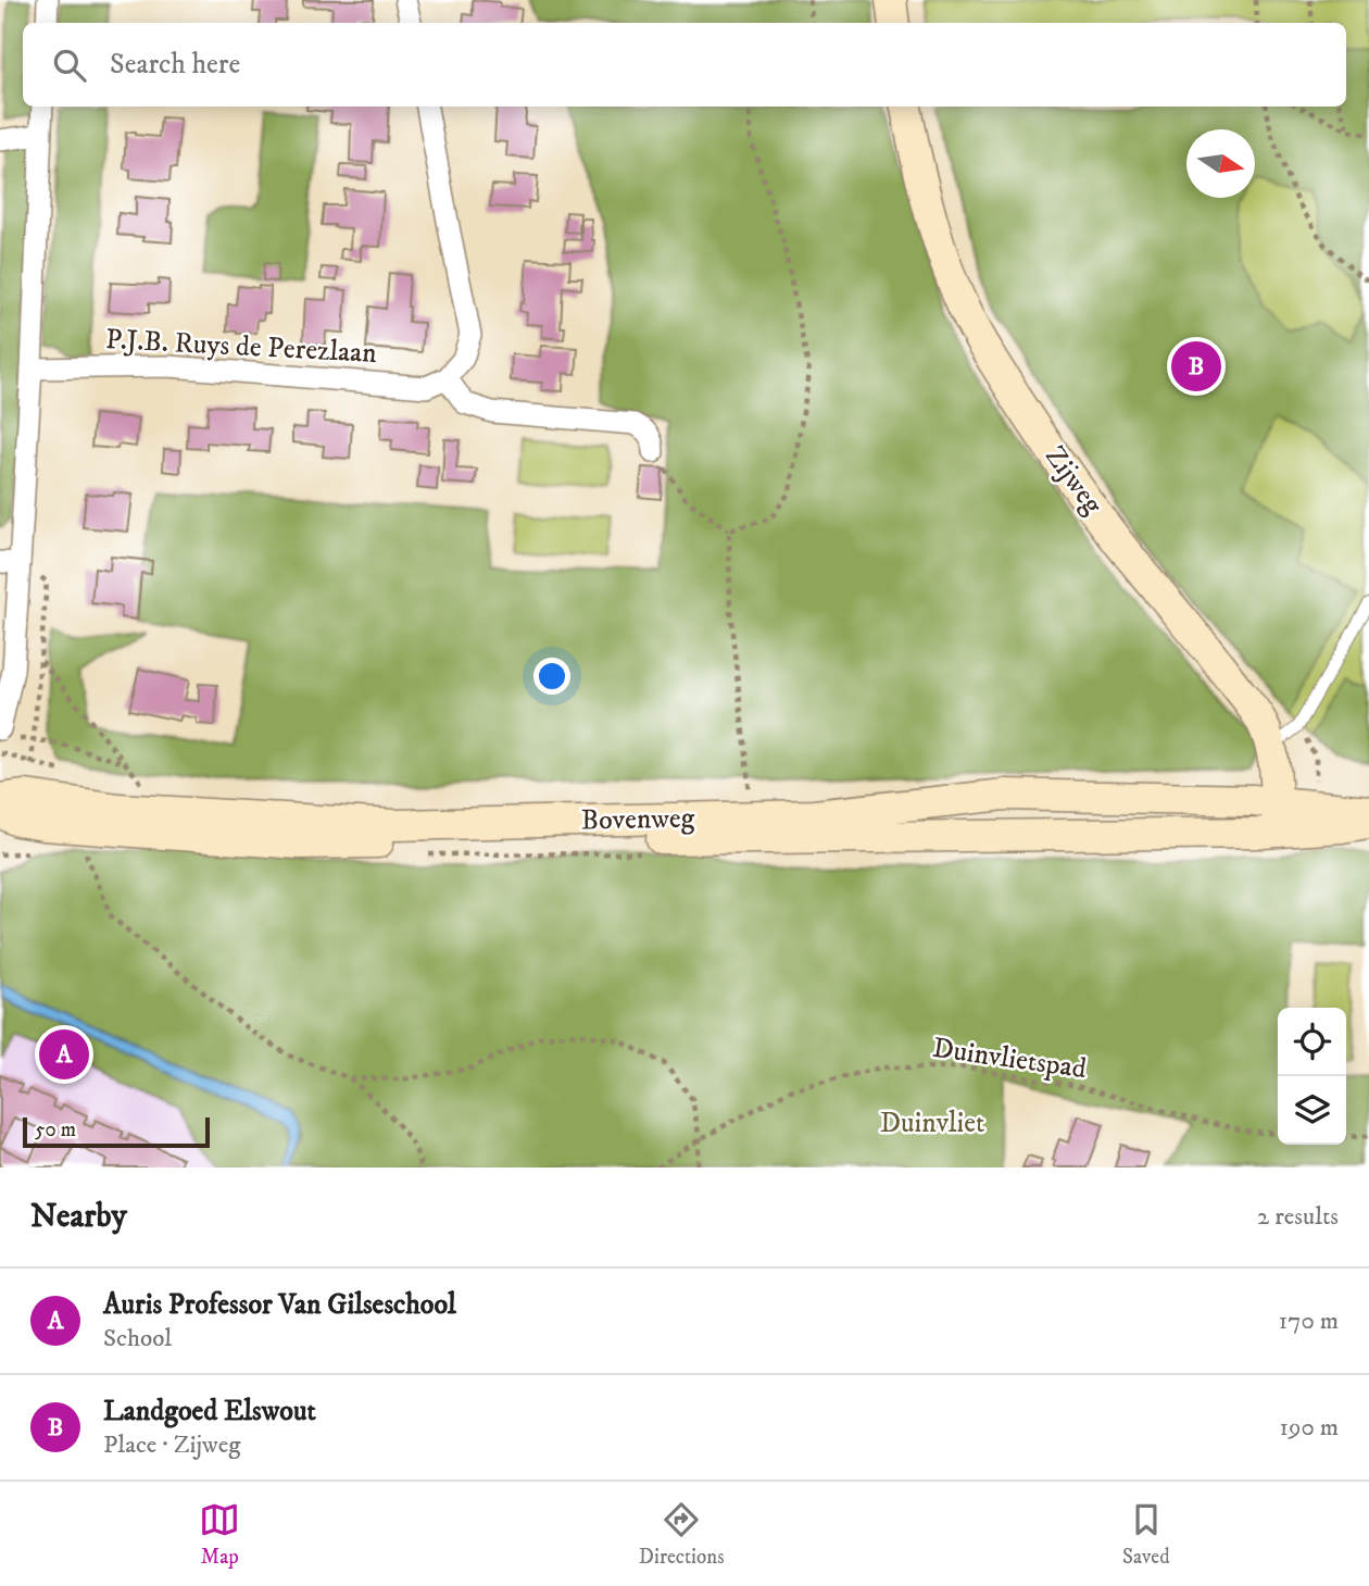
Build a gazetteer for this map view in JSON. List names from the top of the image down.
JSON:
{
  "streets": {
    "street": ["P.J.B. Ruys de Perezlaan", "Zijweg", "Bovenweg"],
    "path": ["Duinvlietspad"]
  },
  "crossings": [
    ["Zijweg", "Bovenweg"]
  ],
  "parks": ["Duinvliet"],
  "scale_bar": "50 m",
  "north": "right",
  "page": {
    "search": "Search here",
    "pins": ["B", "A"],
    "scale": "50 m",
    "heading": ["Nearby", "2 results"],
    "list": [
      {
        "mark": "A",
        "name": "Auris Professor Van Gilseschool",
        "note": "School",
        "value": "170 m"
      },
      {
        "mark": "B",
        "name": "Landgoed Elswout",
        "note": "Place · Zijweg",
        "value": "190 m"
      }
    ],
    "nav": ["Map", "Directions", "Saved"]
  }
}
